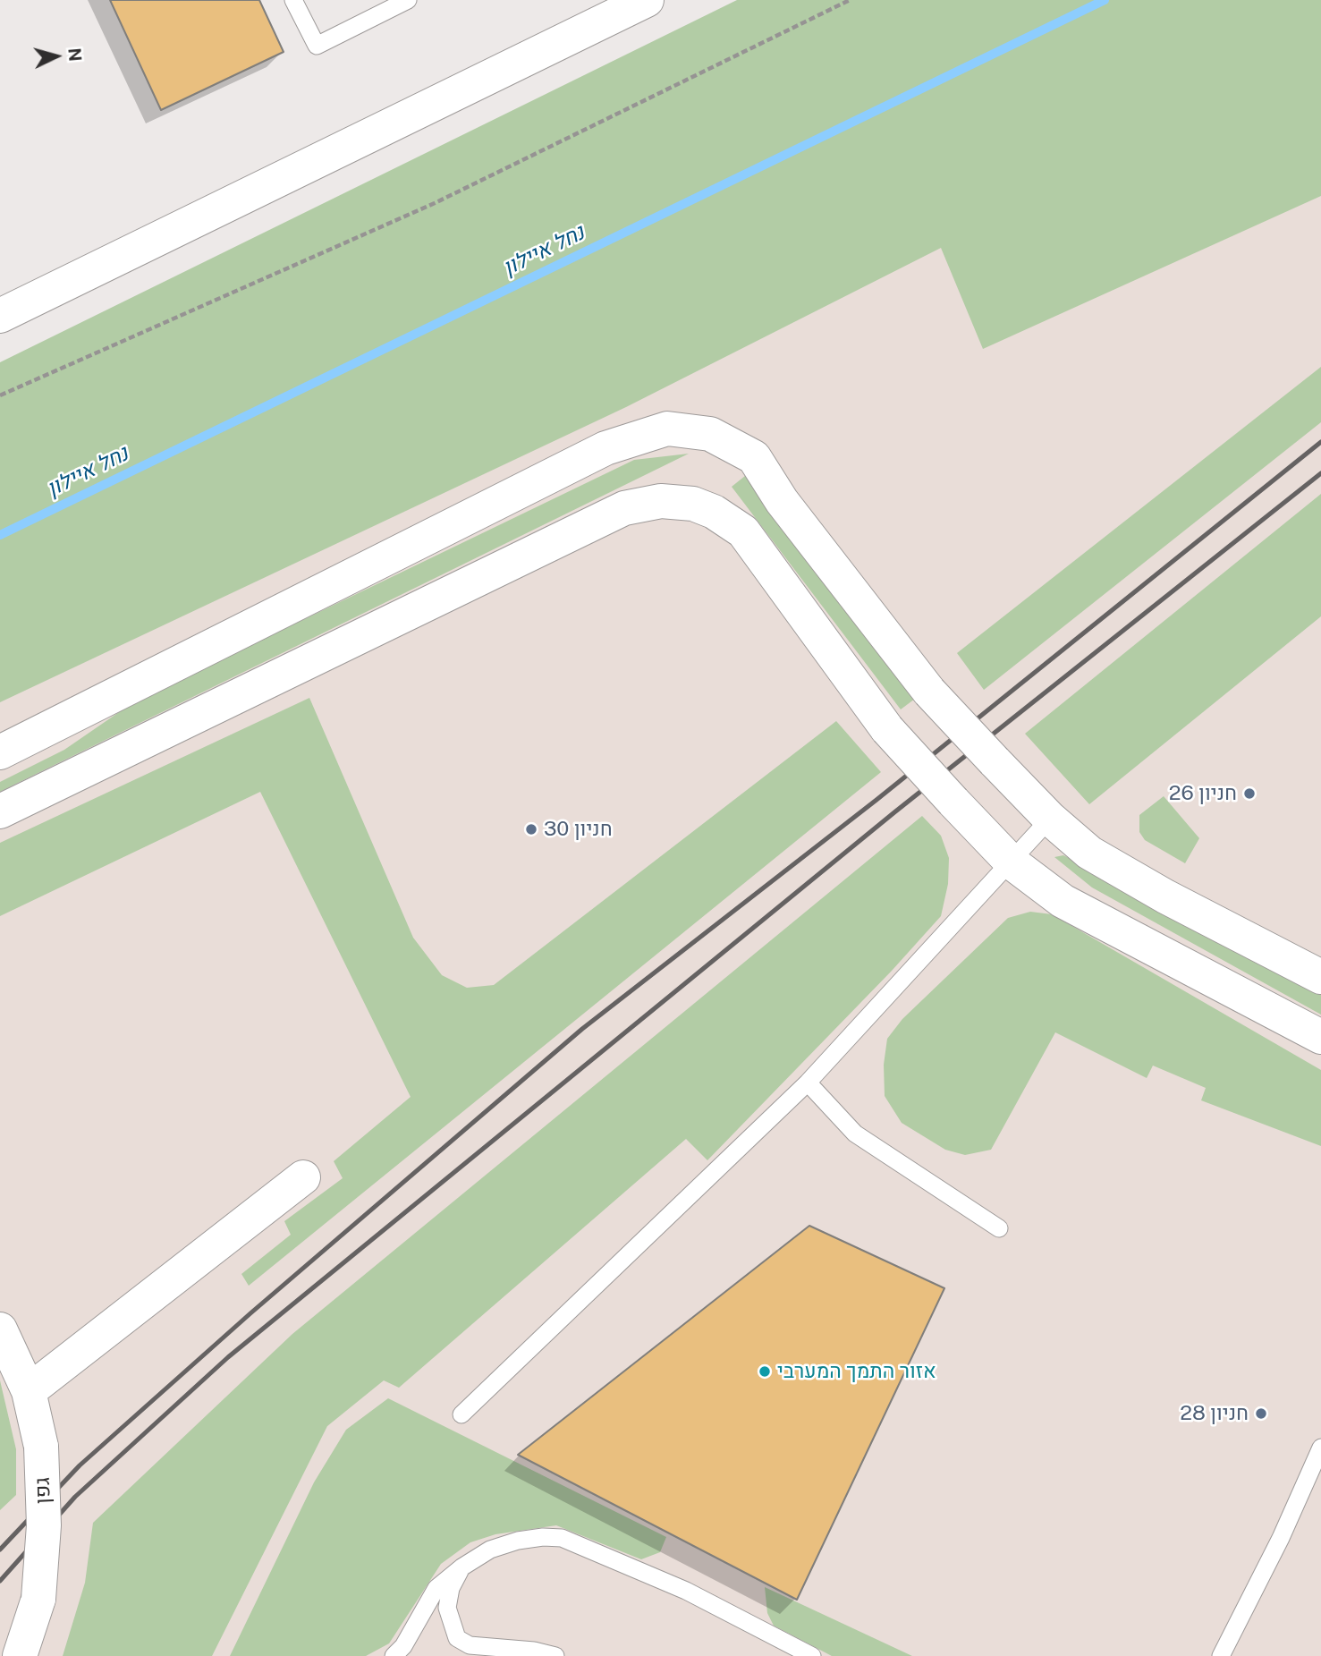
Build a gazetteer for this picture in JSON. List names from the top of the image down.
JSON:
{
  "streets": {
    "street": ["גפן"]
  },
  "water": ["נחל איילון"],
  "places": [
    "חניון 26",
    "חניון 30",
    "אזור התמך המערבי",
    "חניון 28"
  ],
  "north": "right"
}
